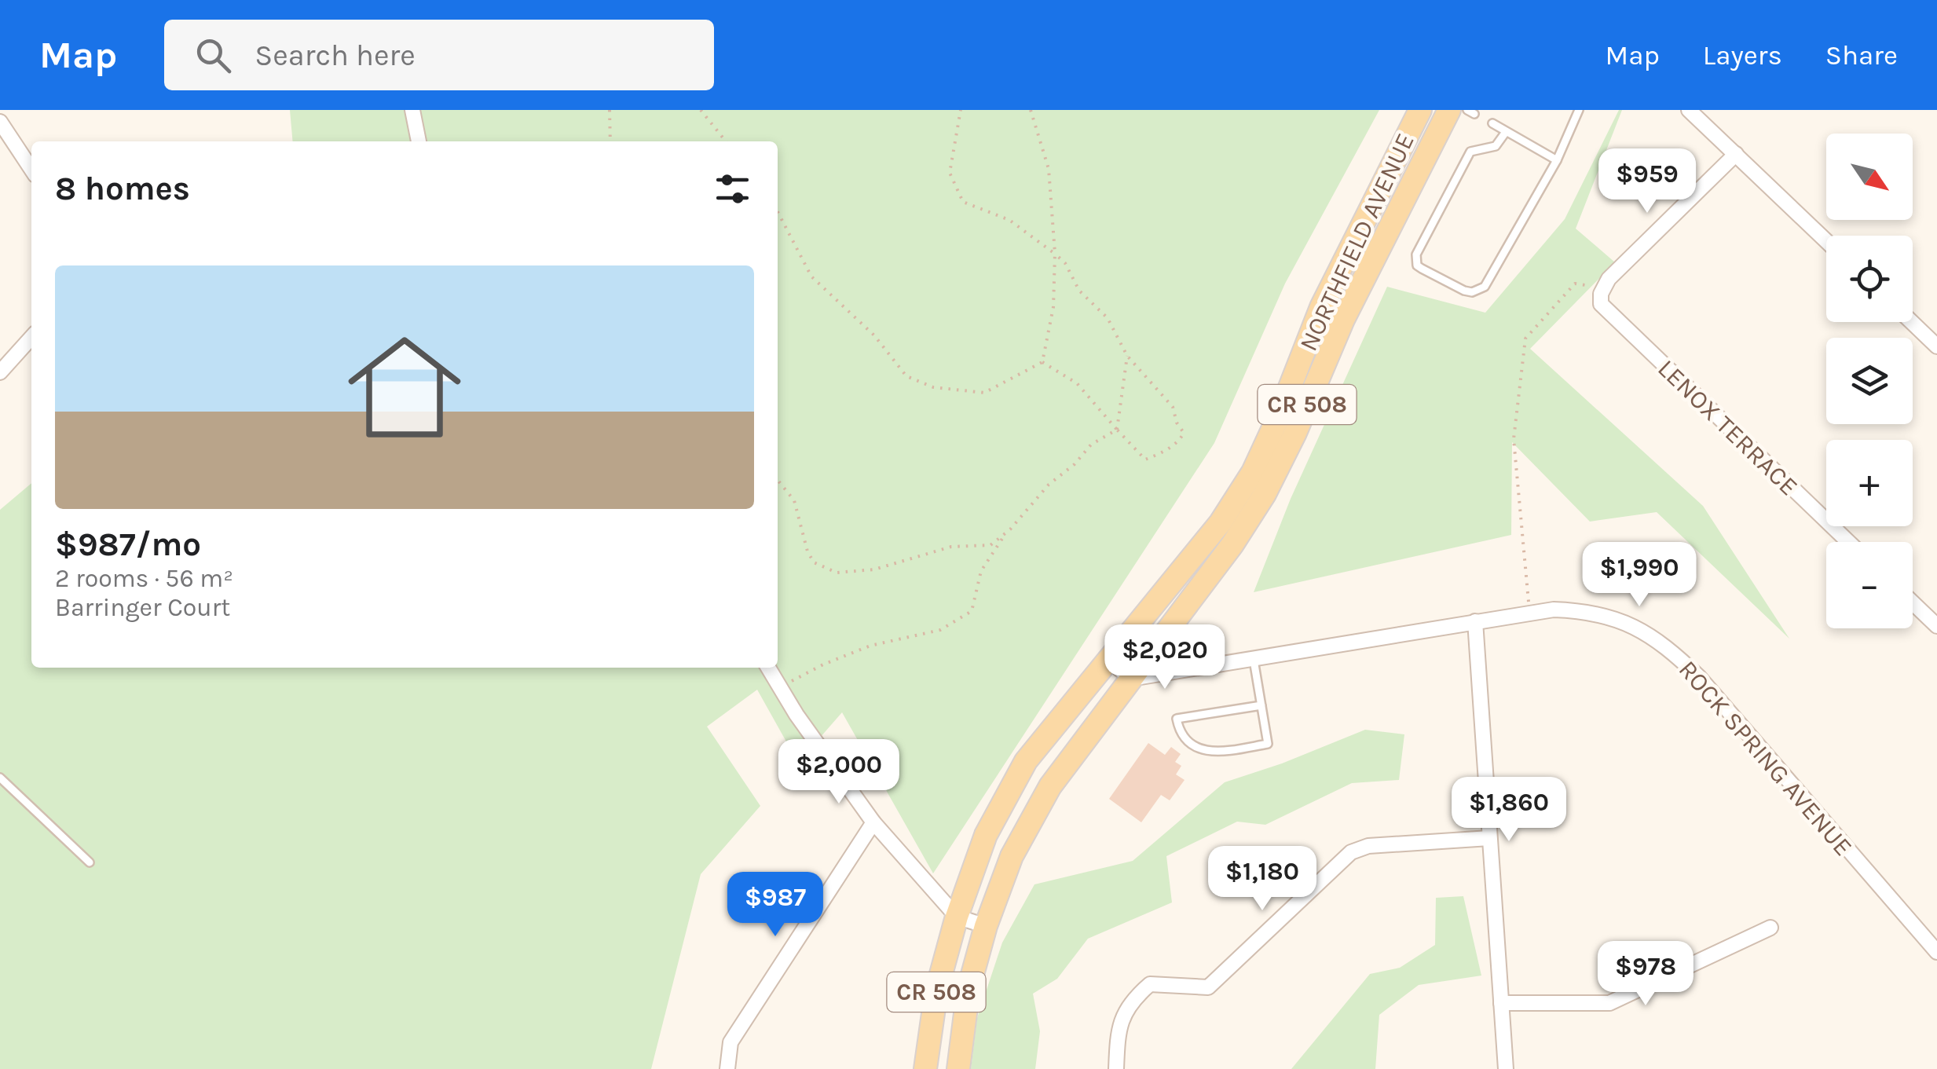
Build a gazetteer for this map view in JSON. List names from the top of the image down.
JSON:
{
  "streets": {
    "main road": ["NORTHFIELD AVENUE", "CR 508"],
    "street": ["LENOX TERRACE", "ROCK SPRING AVENUE"]
  },
  "crossings": [
    ["NORTHFIELD AVENUE", "ROCK SPRING AVENUE"]
  ],
  "north": "bottom right",
  "page": {
    "header": "Map",
    "search": "Search here",
    "nav": ["Map", "Layers", "Share"],
    "map_buttons": ["+", "−"],
    "heading": "8 homes",
    "price": [
      "$959",
      "$1,990",
      "$2,020",
      "$2,000",
      "$1,860",
      "$1,180",
      "$987",
      "$978"
    ],
    "list": [
      {
        "name": "$987/mo",
        "note": "2 rooms · 56 m² · Barringer Court"
      }
    ]
  }
}
